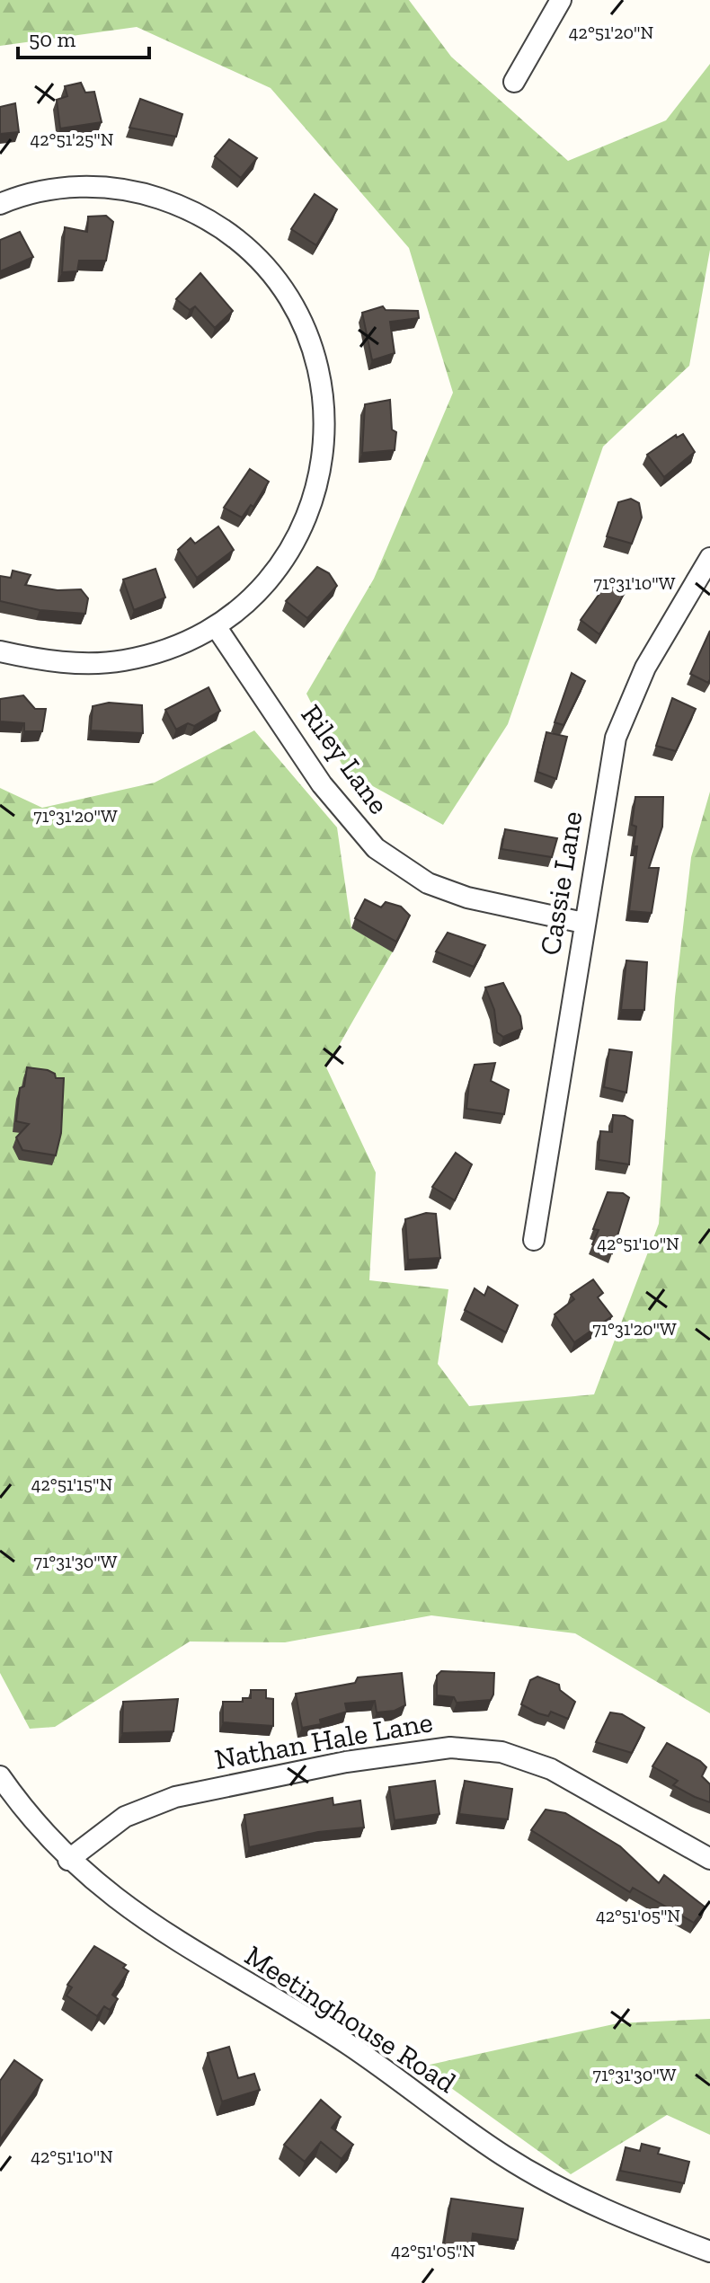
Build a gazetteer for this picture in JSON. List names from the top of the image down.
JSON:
{
  "streets": {
    "street": [
      "Riley Lane",
      "Cassie Lane",
      "Nathan Hale Lane",
      "Meetinghouse Road"
    ]
  },
  "crossings": [
    ["Riley Lane", "Cassie Lane"],
    ["Nathan Hale Lane", "Meetinghouse Road"]
  ],
  "scale_bar": "50 m",
  "coordinates": [
    "42°51'20\"N",
    "42°51'25\"N",
    "71°31'10\"W",
    "71°31'20\"W",
    "42°51'10\"N",
    "42°51'15\"N",
    "71°31'30\"W",
    "42°51'05\"N"
  ]
}
